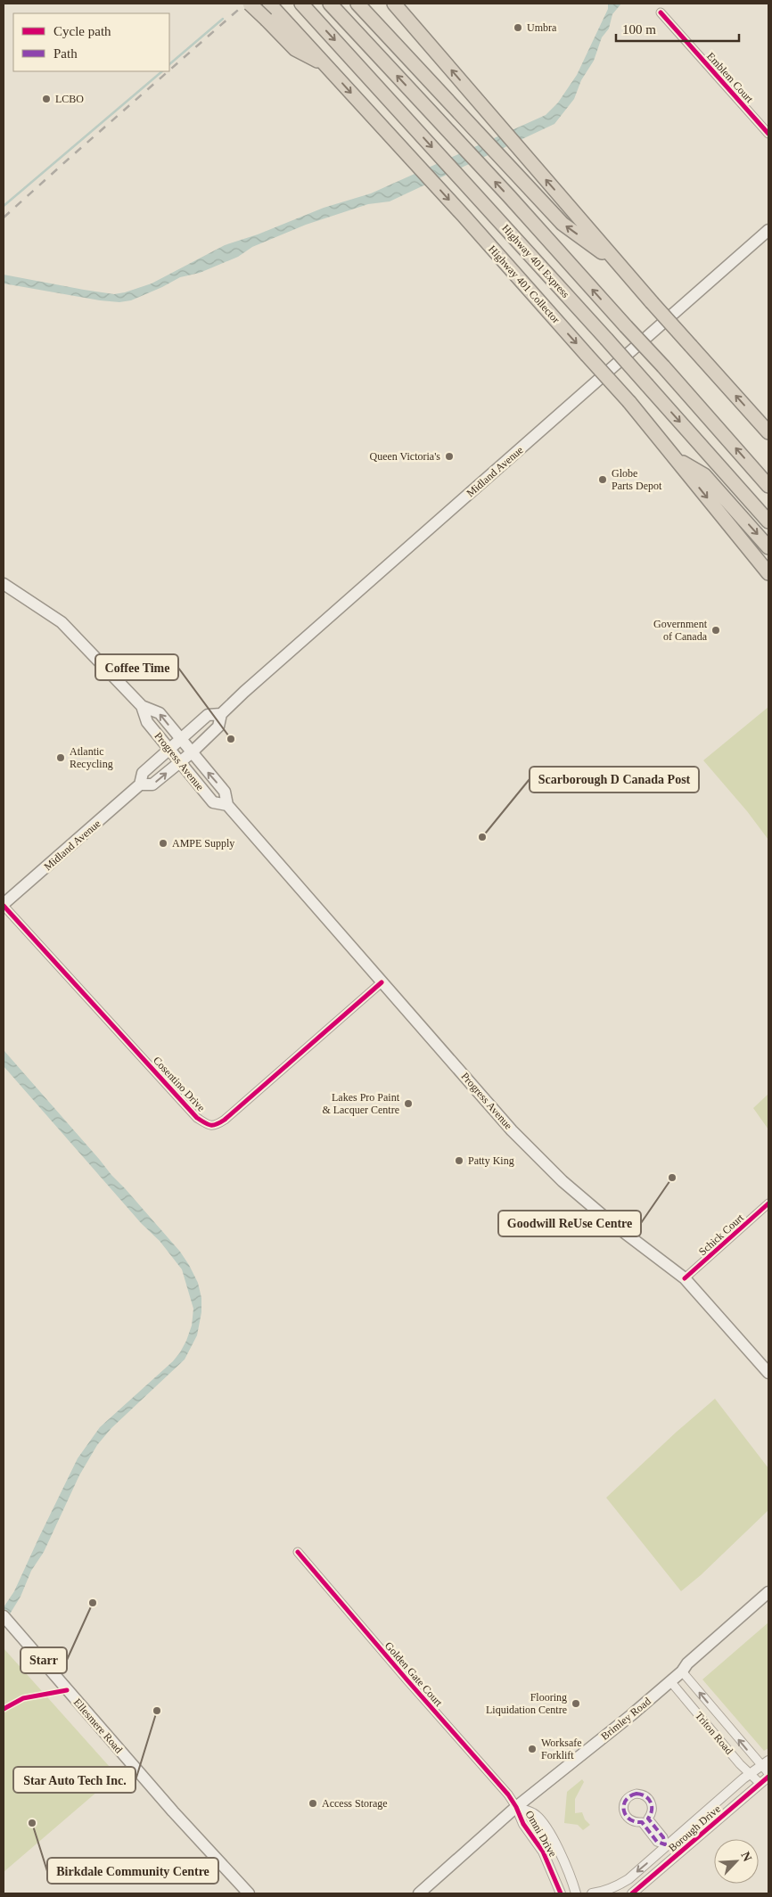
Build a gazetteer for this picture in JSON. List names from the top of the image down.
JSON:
{
  "streets": {
    "highway": ["Highway 401 Express", "Highway 401 Collector"],
    "main road": [
      "Midland Avenue",
      "Progress Avenue",
      "Brimley Road",
      "Ellesmere Road"
    ],
    "street": [
      "Emblem Court",
      "Cosentino Drive",
      "Schick Court",
      "Golden Gate Court",
      "Triton Road",
      "Borough Drive",
      "Omni Drive"
    ]
  },
  "crossings": [
    ["Midland Avenue", "Progress Avenue"],
    ["Midland Avenue", "Cosentino Drive"],
    ["Progress Avenue", "Cosentino Drive"],
    ["Progress Avenue", "Schick Court"],
    ["Golden Gate Court", "Brimley Road"],
    ["Golden Gate Court", "Omni Drive"],
    ["Brimley Road", "Triton Road"],
    ["Brimley Road", "Omni Drive"],
    ["Triton Road", "Borough Drive"]
  ],
  "places": [
    "Umbra",
    "LCBO",
    "Queen Victoria's",
    "Globe Parts Depot",
    "Government of Canada",
    "Coffee Time",
    "Atlantic Recycling",
    "Scarborough D Canada Post",
    "AMPE Supply",
    "Lakes Pro Paint & Lacquer Centre",
    "Patty King",
    "Goodwill ReUse Centre",
    "Starr",
    "Flooring Liquidation Centre",
    "Star Auto Tech Inc.",
    "Worksafe Forklift",
    "Access Storage",
    "Birkdale Community Centre"
  ],
  "legend": ["Cycle path", "Path"],
  "scale_bar": "100 m",
  "north": "top right"
}
